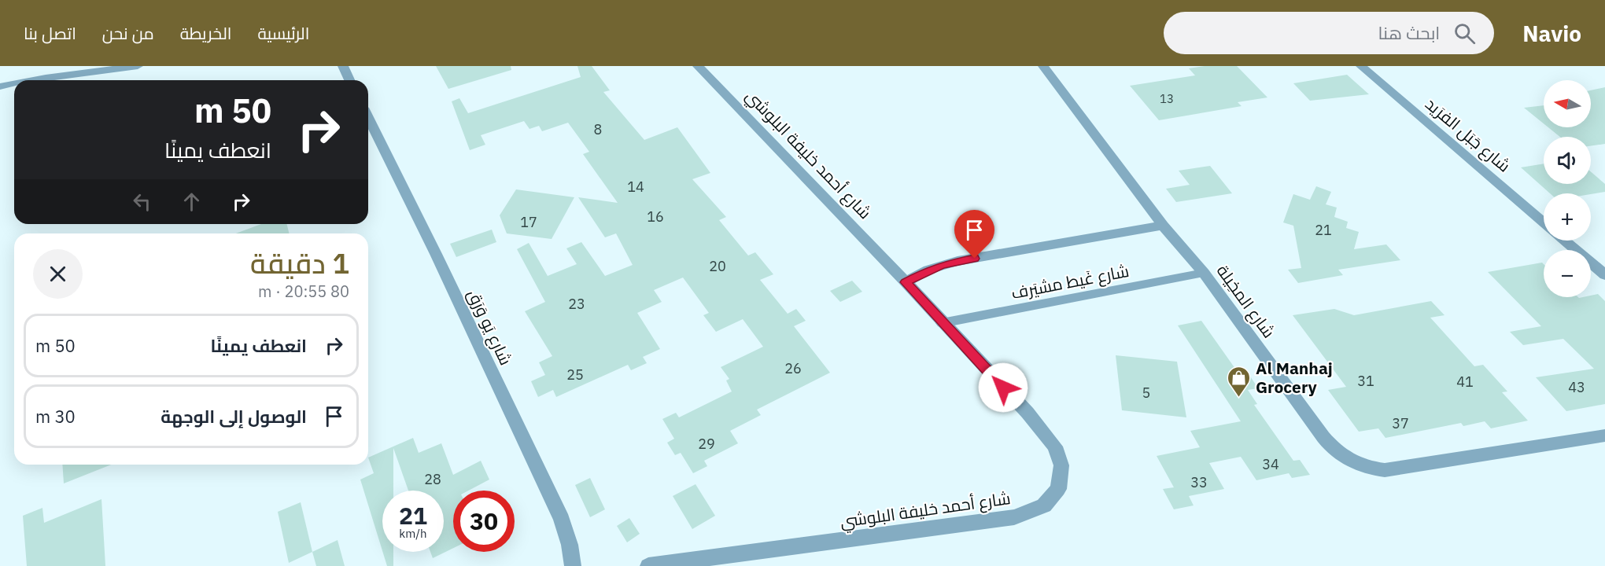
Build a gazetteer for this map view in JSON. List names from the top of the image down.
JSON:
{
  "streets": {
    "street": [
      "شارع جَبَل الفرَيد",
      "شارع أحمد خليفة البلوشي",
      "شارع المخِيلة",
      "شارع يَو وَرَق"
    ],
    "lane": ["شارع غَيط مشيَرف"]
  },
  "crossings": [
    ["شارع أحمد خليفة البلوشي", "شارع غَيط مشيَرف"],
    ["شارع غَيط مشيَرف", "شارع المخِيلة"]
  ],
  "places": {
    "shop": ["Al Manhaj Grocery"]
  },
  "house_numbers": [
    "13",
    "8",
    "14",
    "16",
    "17",
    "21",
    "20",
    "23",
    "26",
    "25",
    "31",
    "41",
    "43",
    "5",
    "37",
    "29",
    "34",
    "28",
    "33"
  ],
  "north": "left",
  "page": {
    "header": "Navio",
    "search": "ابحث هنا",
    "nav": [
      "الرئيسية",
      "الخريطة",
      "من نحن",
      "اتصل بنا"
    ],
    "map_buttons": ["+", "−"],
    "turn": ["50 m", "انعطف يمينًا"],
    "heading": ["1 دقيقة", "80 m · 20:55"],
    "list": [
      {
        "name": "انعطف يمينًا",
        "value": "50 m"
      },
      {
        "name": "الوصول إلى الوجهة",
        "value": "30 m"
      }
    ],
    "speed": "21 km/h",
    "limit": "30"
  }
}
